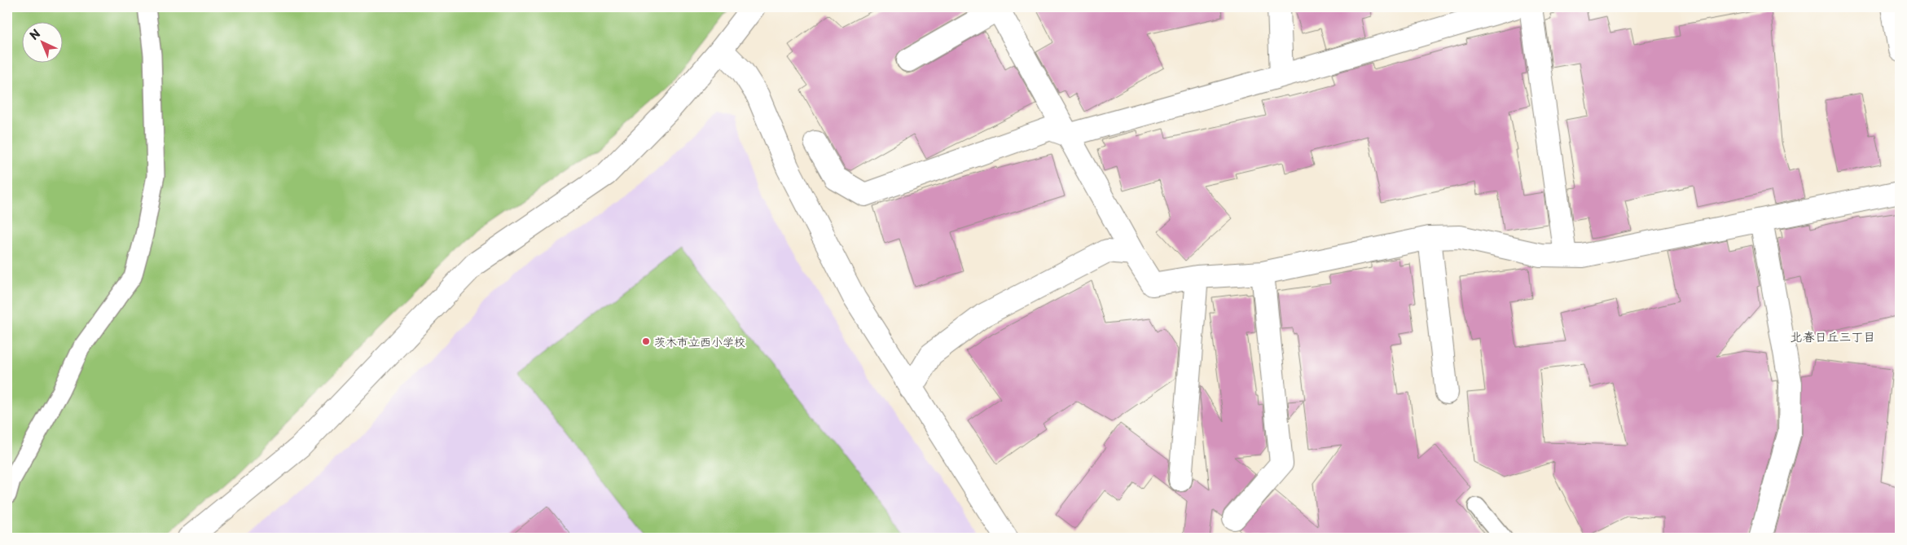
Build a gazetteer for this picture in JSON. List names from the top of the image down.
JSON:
{
  "districts": ["北春日丘三丁目"],
  "places": ["茨木市立西小学校"],
  "north": "top left"
}
